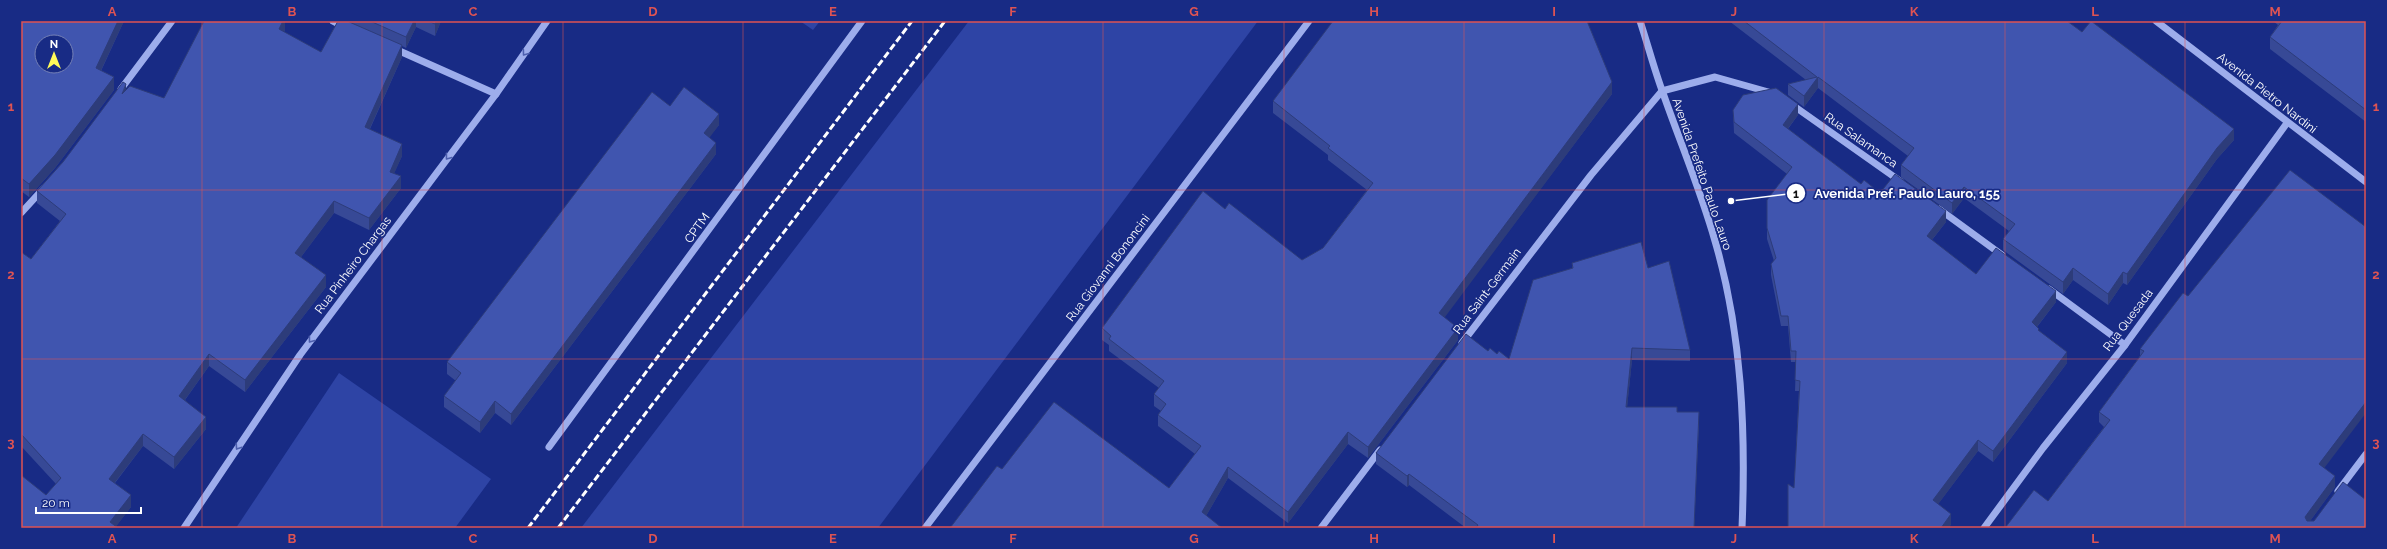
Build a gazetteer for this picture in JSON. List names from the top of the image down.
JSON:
{
  "streets": {
    "street": [
      "Avenida Pietro Nardini",
      "Rua Salamanca",
      "Avenida Prefeito Paulo Lauro",
      "CPTM",
      "Rua Pinheiro Chargas",
      "Rua Giovanni Bononcini",
      "Rua Saint-Germain",
      "Rua Quesada"
    ]
  },
  "crossings": [
    ["Avenida Pietro Nardini", "Rua Quesada"],
    ["Avenida Prefeito Paulo Lauro", "Rua Saint-Germain"]
  ],
  "one_way": ["Rua Pinheiro Chargas"],
  "places": ["Avenida Pref. Paulo Lauro, 155"],
  "scale_bar": "20 m",
  "north": "top",
  "grid": {
    "columns": [
      "A",
      "B",
      "C",
      "D",
      "E",
      "F",
      "G",
      "H",
      "I",
      "J",
      "K",
      "L",
      "M"
    ],
    "rows": ["1", "2", "3"]
  }
}
